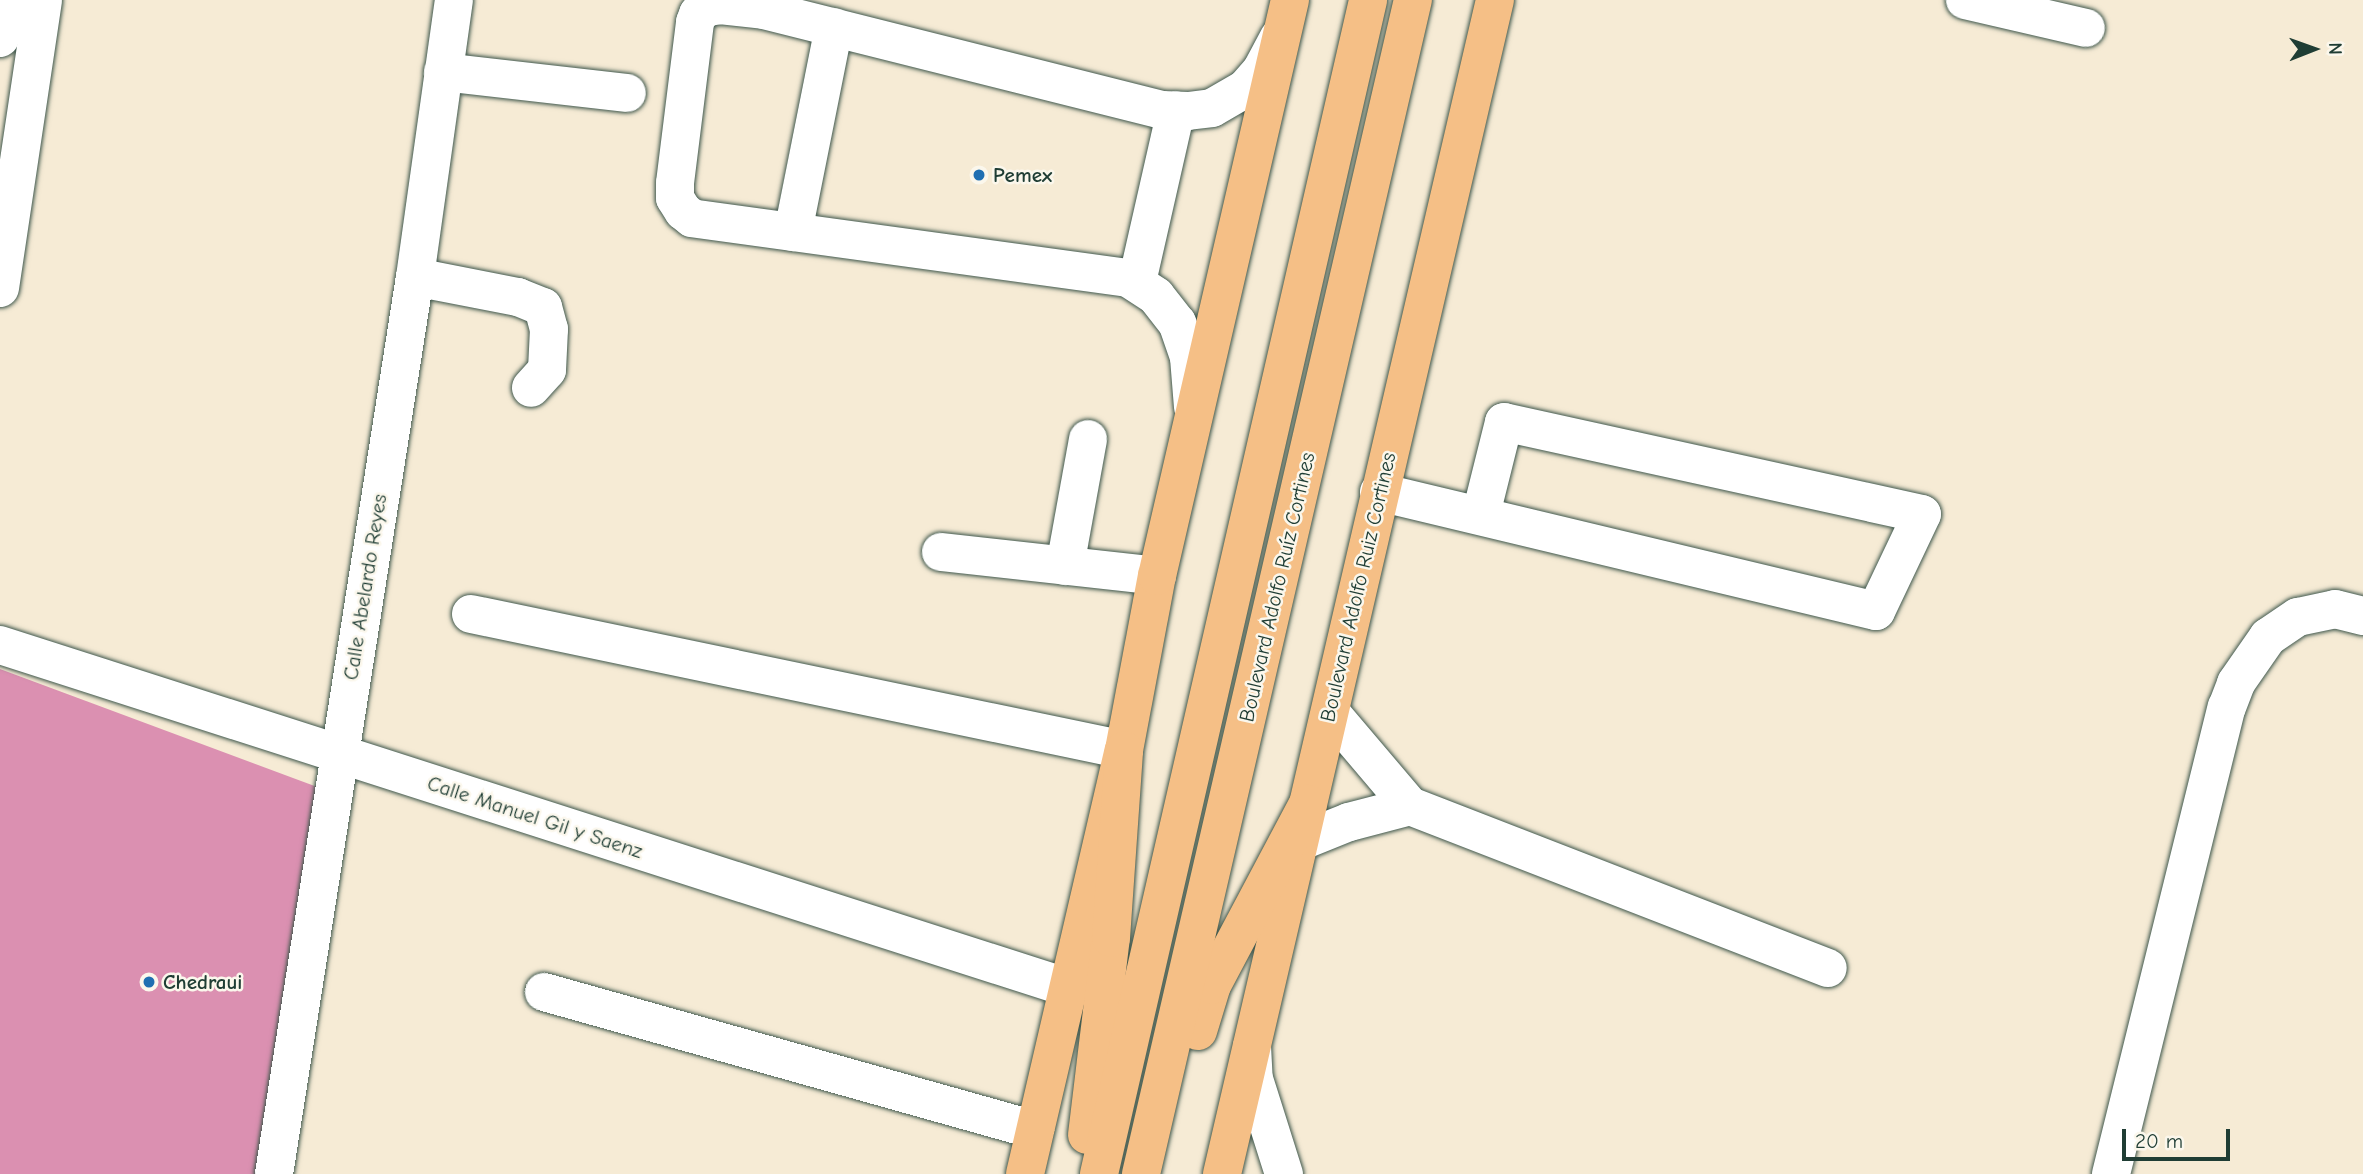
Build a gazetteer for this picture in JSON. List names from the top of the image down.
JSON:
{
  "streets": {
    "main road": ["Boulevard Adolfo Ruíz Cortines", "Boulevard Adolfo Ruiz Cortines"],
    "street": ["Calle Abelardo Reyes", "Calle Manuel Gil y Saenz"]
  },
  "crossings": [
    ["Calle Abelardo Reyes", "Calle Manuel Gil y Saenz"]
  ],
  "places": ["Pemex", "Chedraui"],
  "scale_bar": "20 m",
  "north": "right"
}
